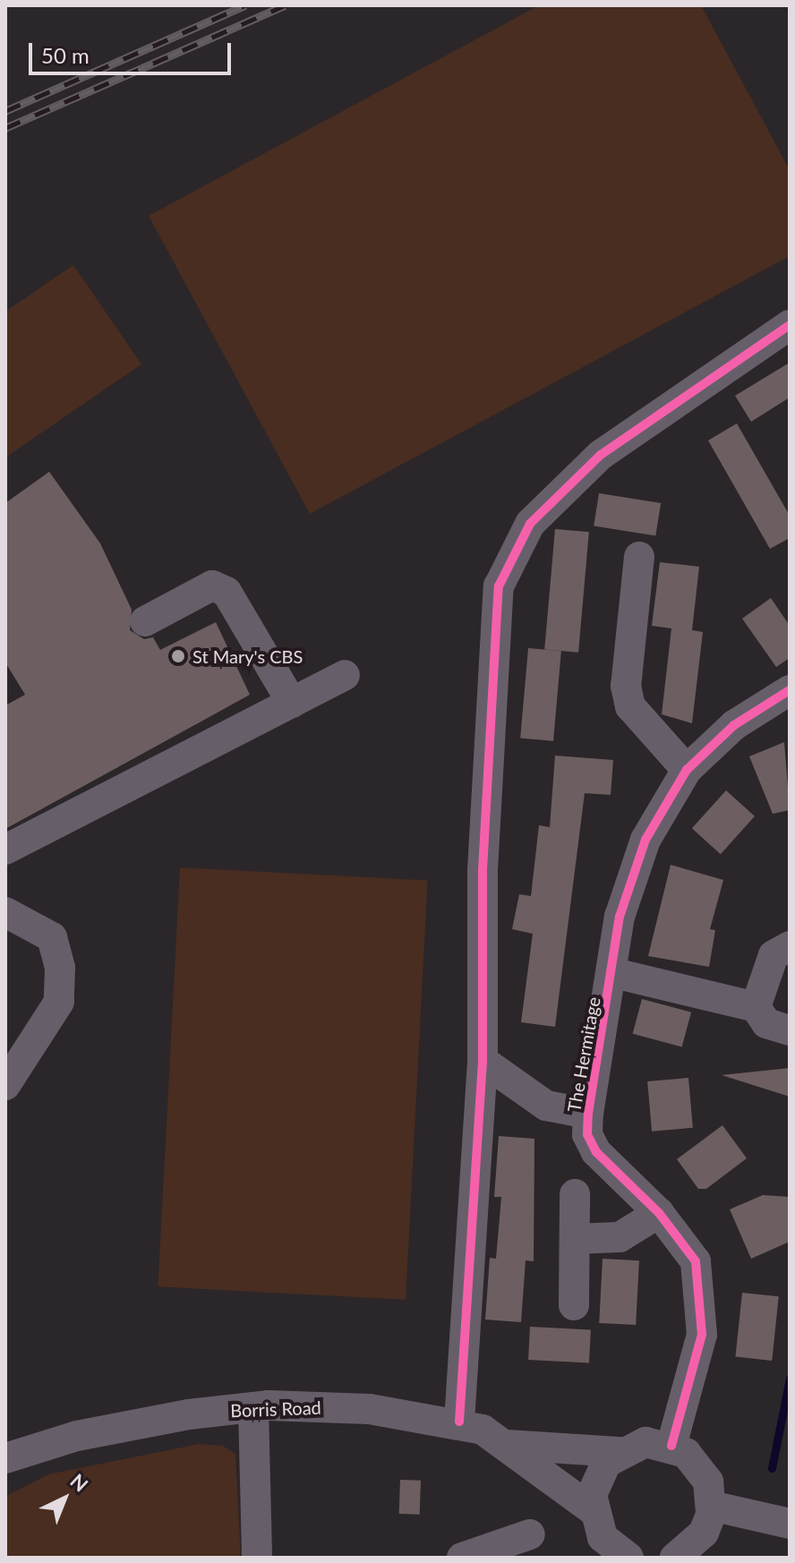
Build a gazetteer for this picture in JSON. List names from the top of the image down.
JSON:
{
  "streets": {
    "street": ["The Hermitage", "Borris Road"]
  },
  "crossings": [
    ["The Hermitage", "Borris Road"]
  ],
  "places": ["St Mary's CBS"],
  "scale_bar": "50 m",
  "north": "top right"
}
